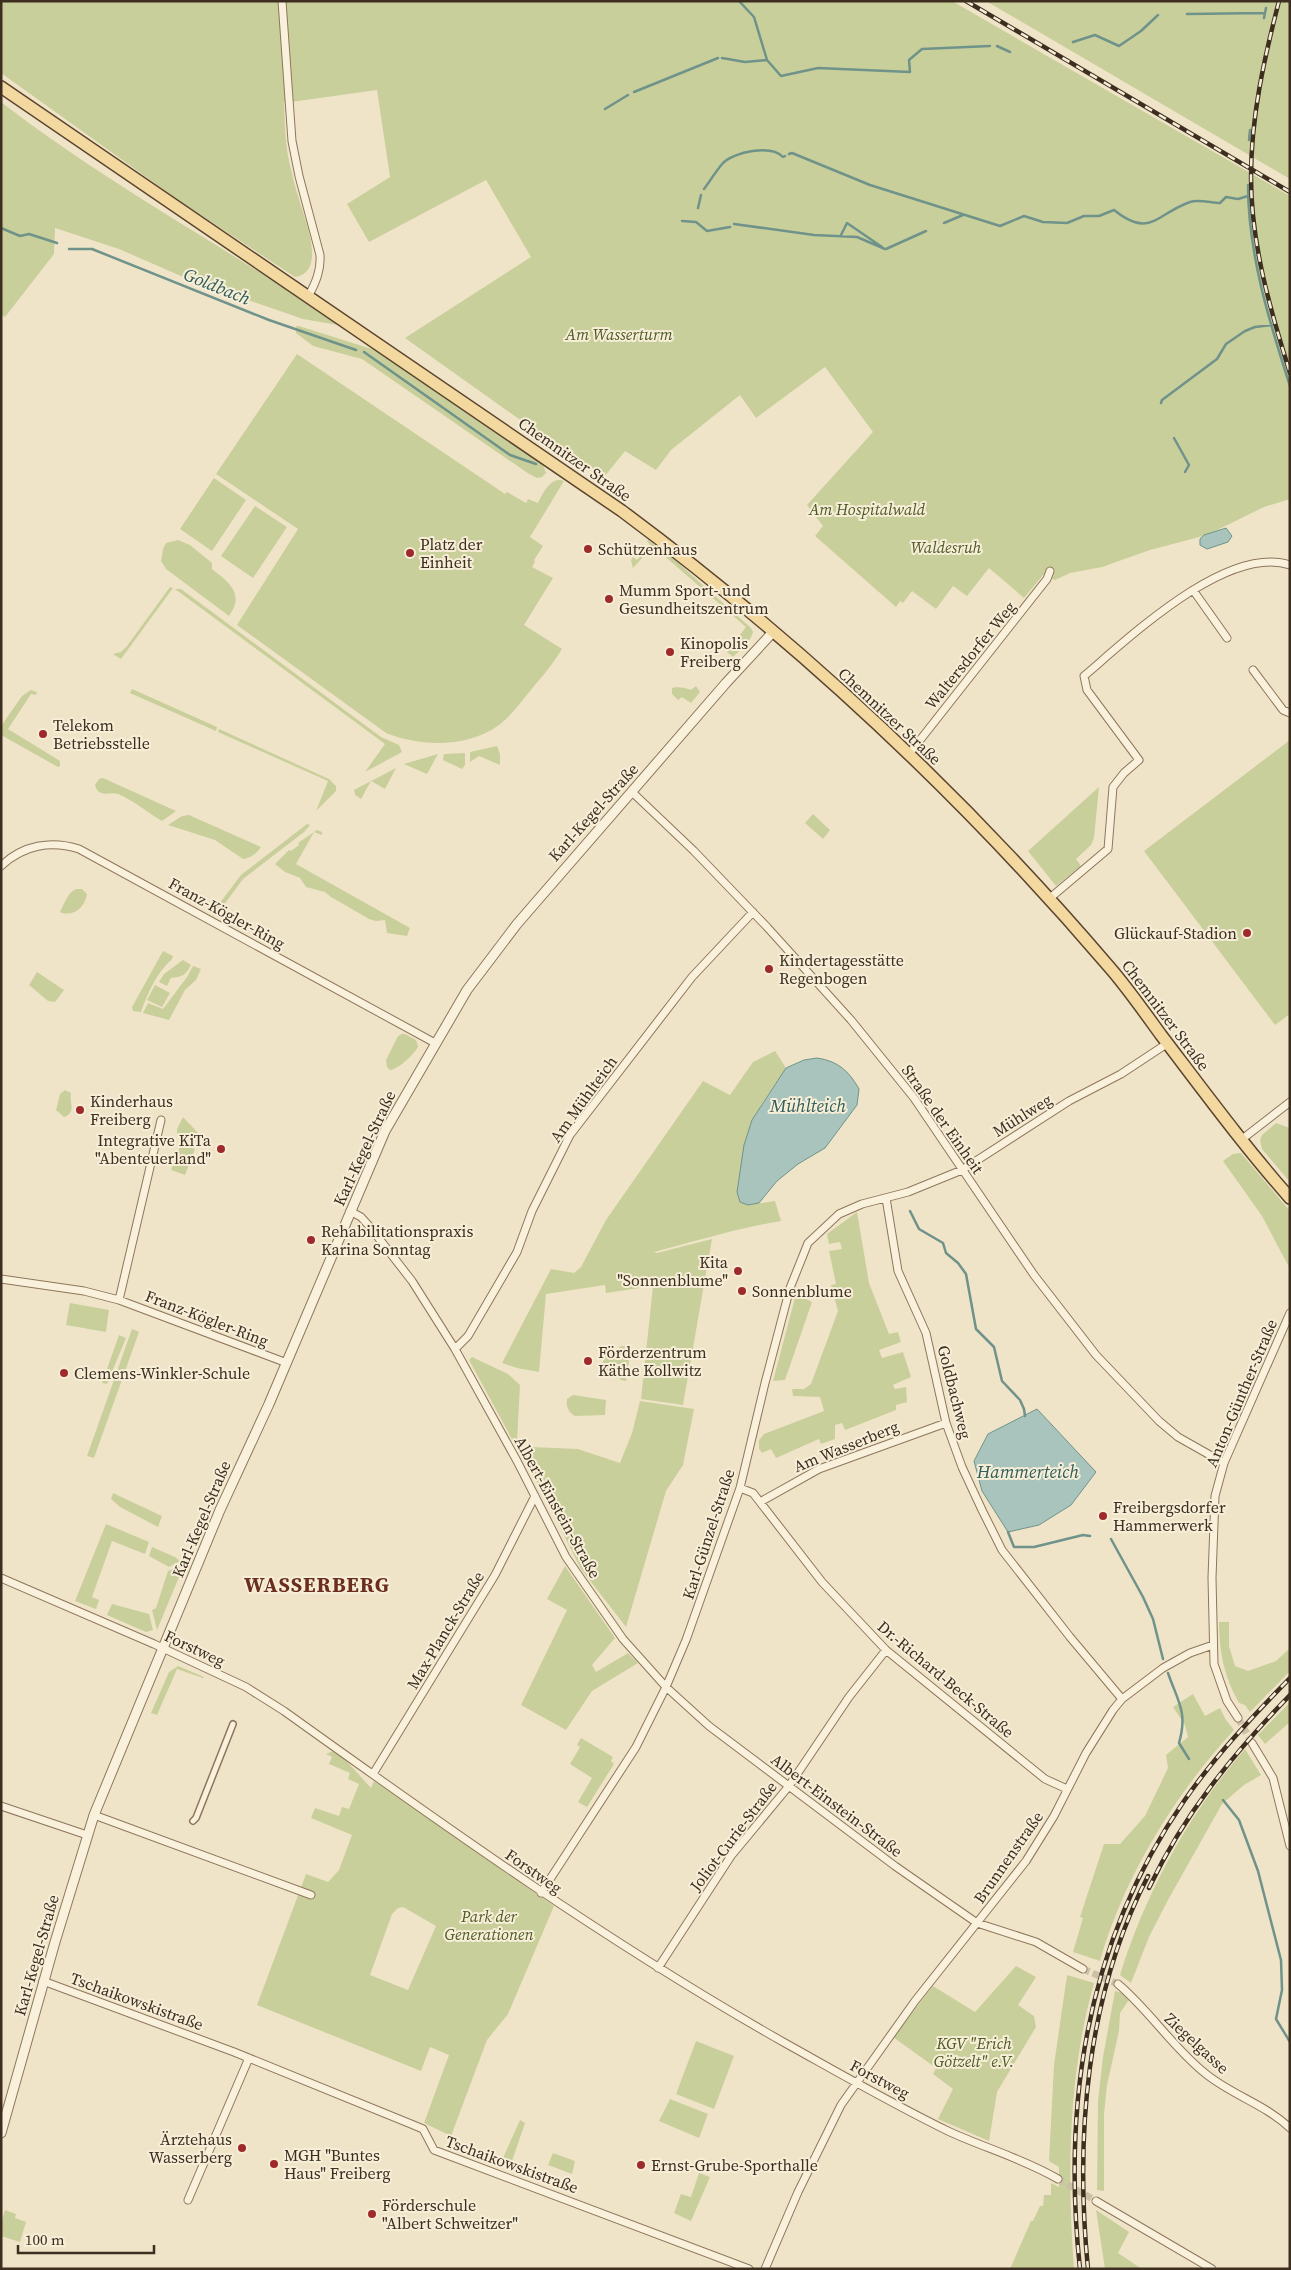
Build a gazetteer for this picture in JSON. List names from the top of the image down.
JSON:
{
  "streets": {
    "main road": ["Chemnitzer Straße"],
    "street": [
      "Waltersdorfer Weg",
      "Karl-Kegel-Straße",
      "Franz-Kögler-Ring",
      "Am Mühlteich",
      "Mühlweg",
      "Straße der Einheit",
      "Goldbachweg",
      "Anton-Günther-Straße",
      "Am Wasserberg",
      "Albert-Einstein-Straße",
      "Karl-Günzel-Straße",
      "Max-Planck-Straße",
      "Forstweg",
      "Dr.-Richard-Beck-Straße",
      "Joliot-Curie-Straße",
      "Brunnenstraße",
      "Tschaikowskistraße",
      "Ziegelgasse"
    ]
  },
  "crossings": [
    ["Chemnitzer Straße", "Waltersdorfer Weg"],
    ["Chemnitzer Straße", "Karl-Kegel-Straße"],
    ["Chemnitzer Straße", "Mühlweg"],
    ["Karl-Kegel-Straße", "Franz-Kögler-Ring"],
    ["Karl-Kegel-Straße", "Straße der Einheit"],
    ["Karl-Kegel-Straße", "Albert-Einstein-Straße"],
    ["Karl-Kegel-Straße", "Forstweg"],
    ["Karl-Kegel-Straße", "Tschaikowskistraße"],
    ["Am Mühlteich", "Straße der Einheit"],
    ["Am Mühlteich", "Albert-Einstein-Straße"],
    ["Mühlweg", "Straße der Einheit"],
    ["Mühlweg", "Goldbachweg"],
    ["Mühlweg", "Karl-Günzel-Straße"],
    ["Straße der Einheit", "Anton-Günther-Straße"],
    ["Goldbachweg", "Am Wasserberg"],
    ["Goldbachweg", "Karl-Günzel-Straße"],
    ["Goldbachweg", "Brunnenstraße"],
    ["Anton-Günther-Straße", "Brunnenstraße"],
    ["Am Wasserberg", "Dr.-Richard-Beck-Straße"],
    ["Albert-Einstein-Straße", "Karl-Günzel-Straße"],
    ["Albert-Einstein-Straße", "Max-Planck-Straße"],
    ["Albert-Einstein-Straße", "Joliot-Curie-Straße"],
    ["Albert-Einstein-Straße", "Brunnenstraße"],
    ["Karl-Günzel-Straße", "Forstweg"],
    ["Karl-Günzel-Straße", "Dr.-Richard-Beck-Straße"],
    ["Max-Planck-Straße", "Forstweg"],
    ["Forstweg", "Joliot-Curie-Straße"],
    ["Forstweg", "Brunnenstraße"],
    ["Dr.-Richard-Beck-Straße", "Joliot-Curie-Straße"],
    ["Dr.-Richard-Beck-Straße", "Brunnenstraße"]
  ],
  "districts": ["WASSERBERG"],
  "water": ["Goldbach", "Mühlteich", "Hammerteich"],
  "parks": [
    "Am Wasserturm",
    "Am Hospitalwald",
    "Waldesruh",
    "Park der Generationen",
    "KGV \"Erich Götzelt\" e.V."
  ],
  "places": [
    "Schützenhaus",
    "Platz der Einheit",
    "Mumm Sport- und Gesundheitszentrum",
    "Kinopolis Freiberg",
    "Telekom Betriebsstelle",
    "Glückauf-Stadion",
    "Kindertagesstätte Regenbogen",
    "Kinderhaus Freiberg",
    "Integrative KiTa \"Abenteuerland\"",
    "Rehabilitationspraxis Karina Sonntag",
    "Kita \"Sonnenblume\"",
    "Sonnenblume",
    "Förderzentrum Käthe Kollwitz",
    "Clemens-Winkler-Schule",
    "Freibergsdorfer Hammerwerk",
    "Ärztehaus Wasserberg",
    "MGH \"Buntes Haus\" Freiberg",
    "Ernst-Grube-Sporthalle",
    "Förderschule \"Albert Schweitzer\""
  ],
  "scale_bar": "100 m"
}
